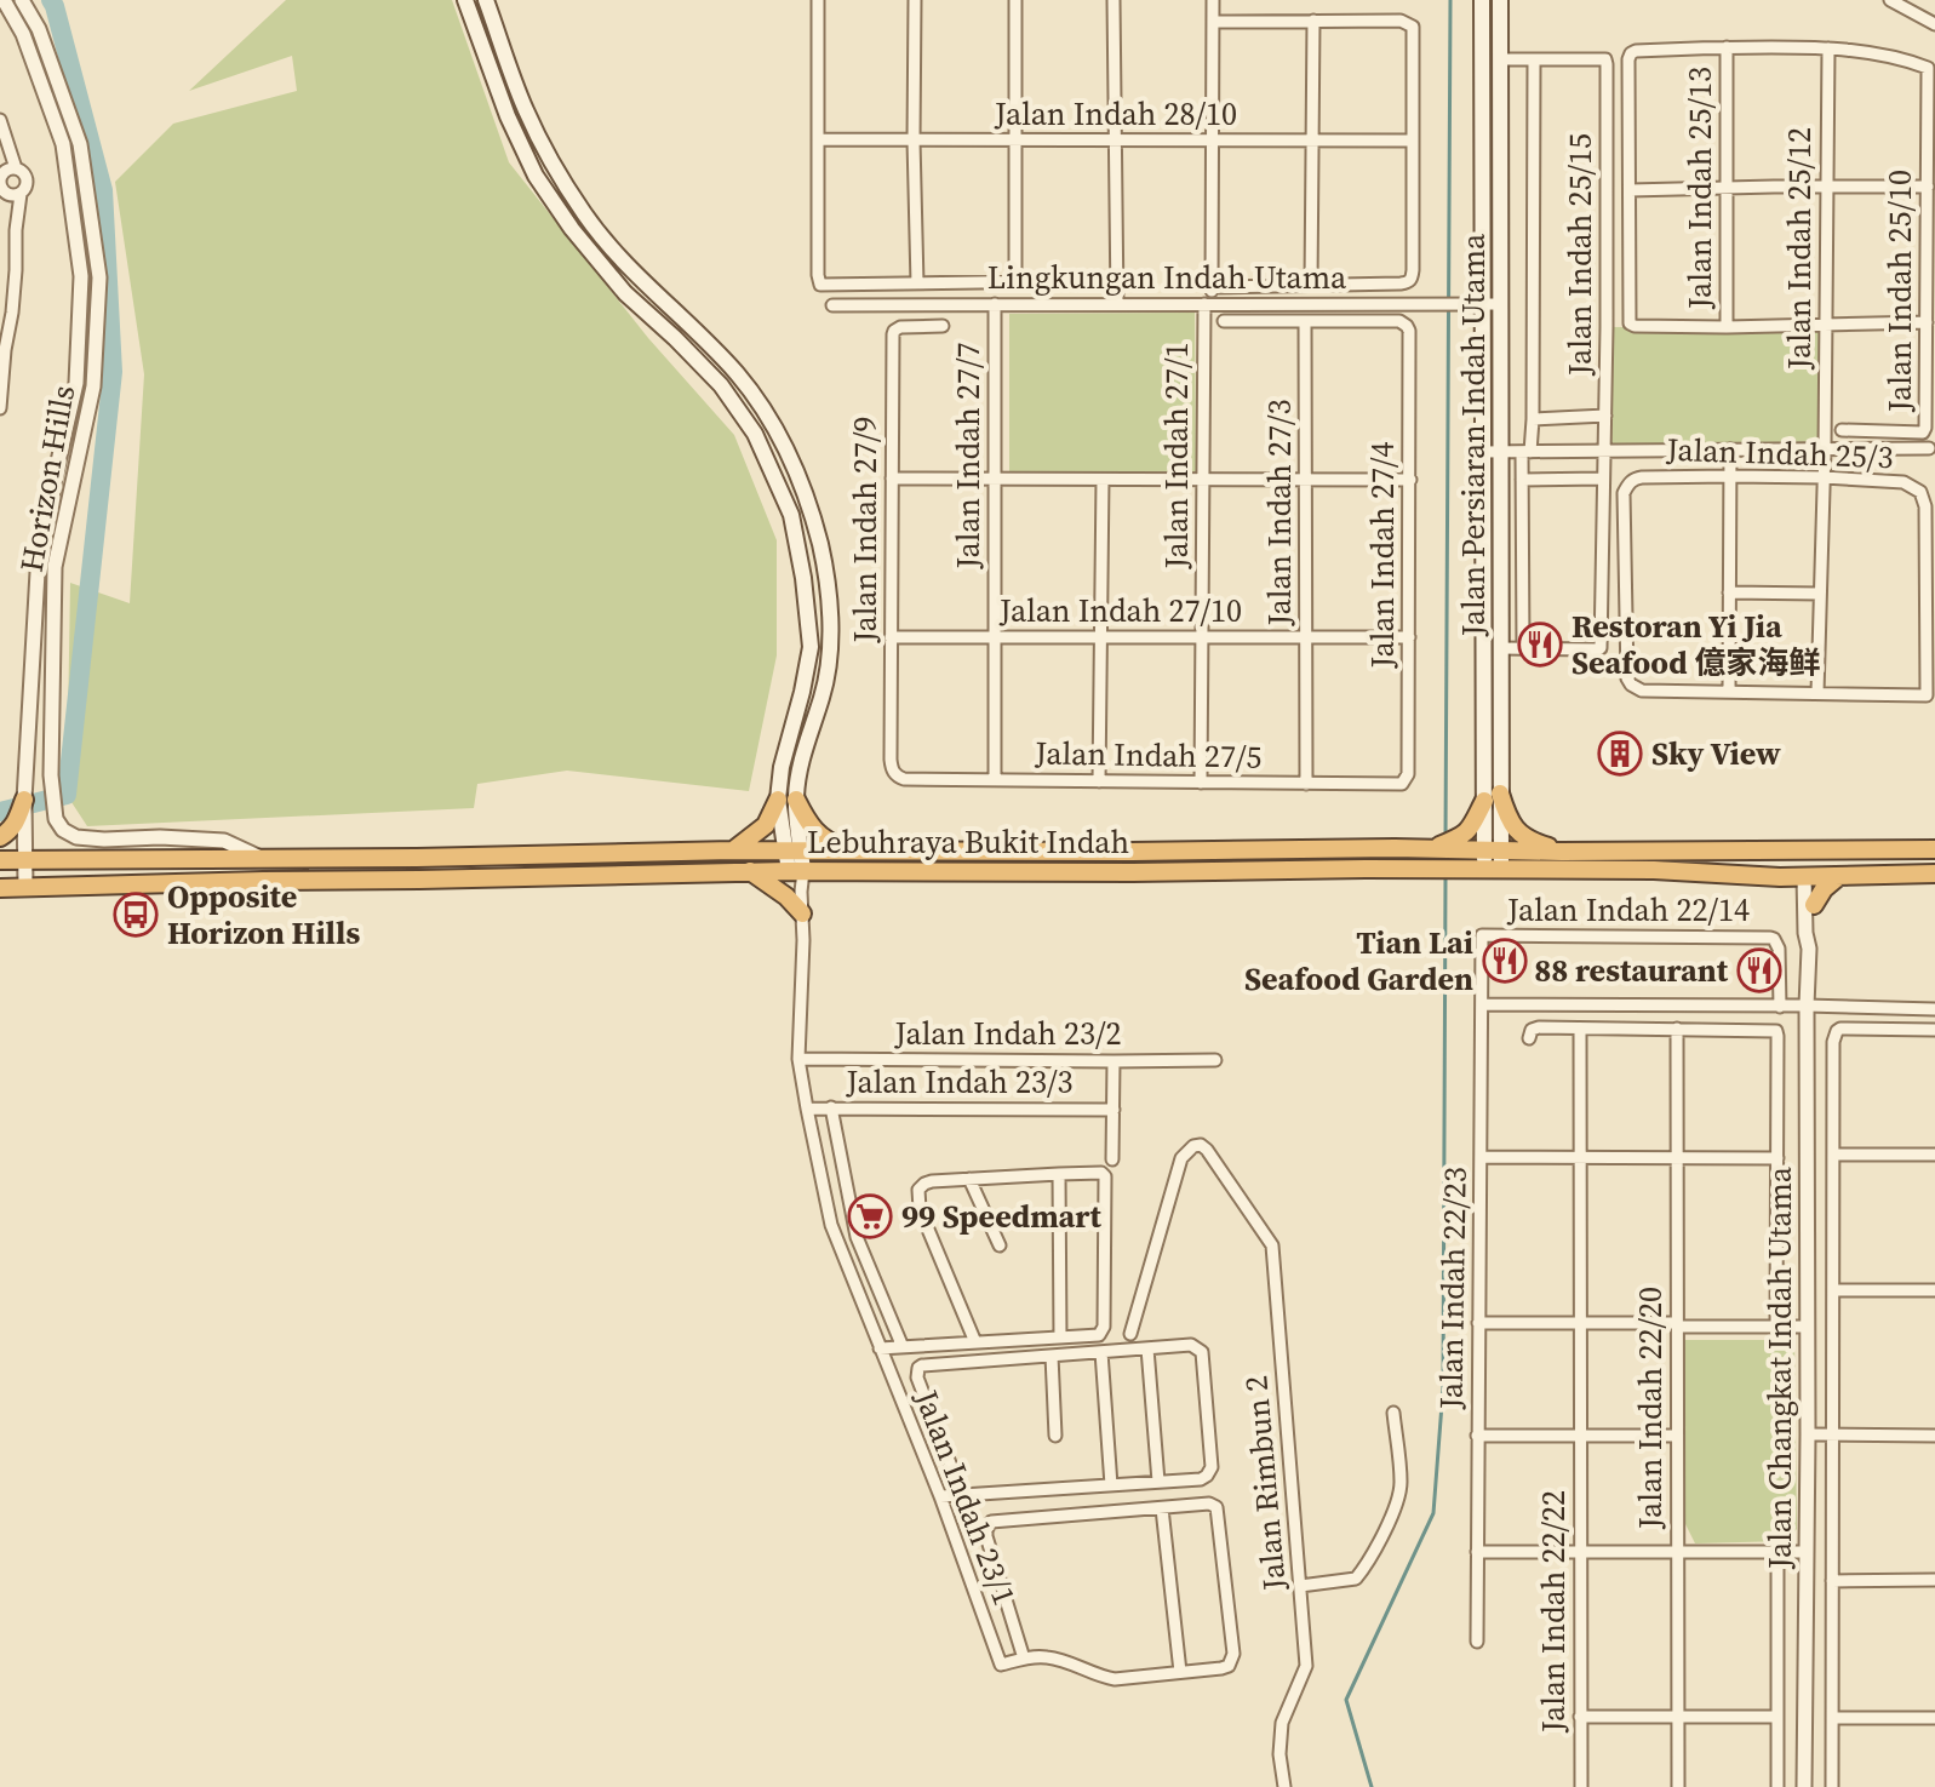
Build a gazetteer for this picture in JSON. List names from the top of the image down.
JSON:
{
  "streets": {
    "highway": ["Lebuhraya Bukit Indah"],
    "main road": ["Jalan Persiaran Indah Utama"],
    "street": [
      "Jalan Indah 28/10",
      "Jalan Indah 25/13",
      "Jalan Indah 25/12",
      "Jalan Indah 25/15",
      "Lingkungan Indah Utama",
      "Jalan Indah 25/10",
      "Jalan Indah 25/3",
      "Jalan Indah 27/7",
      "Jalan Indah 27/1",
      "Horizon Hills",
      "Jalan Indah 27/3",
      "Jalan Indah 27/9",
      "Jalan Indah 27/4",
      "Jalan Indah 27/10",
      "Jalan Indah 27/5",
      "Jalan Indah 22/14",
      "Jalan Indah 23/2",
      "Jalan Indah 23/3",
      "Jalan Indah 22/23",
      "Jalan Changkat Indah Utama",
      "Jalan Indah 22/20",
      "Jalan Rimbun 2",
      "Jalan Indah 23/1",
      "Jalan Indah 22/22"
    ]
  },
  "crossings": [
    ["Jalan Indah 28/10", "Jalan Indah 27/1"],
    ["Jalan Indah 25/12", "Jalan Indah 25/10"],
    ["Jalan Indah 25/12", "Jalan Indah 25/3"],
    ["Lingkungan Indah Utama", "Jalan Persiaran Indah Utama"],
    ["Lingkungan Indah Utama", "Jalan Indah 27/7"],
    ["Lingkungan Indah Utama", "Jalan Indah 27/1"],
    ["Jalan Persiaran Indah Utama", "Lebuhraya Bukit Indah"],
    ["Jalan Indah 27/7", "Jalan Indah 27/10"],
    ["Jalan Indah 27/7", "Jalan Indah 27/5"],
    ["Jalan Indah 27/1", "Jalan Indah 27/10"],
    ["Jalan Indah 27/1", "Jalan Indah 27/5"],
    ["Horizon Hills", "Lebuhraya Bukit Indah"],
    ["Jalan Indah 27/3", "Jalan Indah 27/4"],
    ["Jalan Indah 27/3", "Jalan Indah 27/10"],
    ["Jalan Indah 27/3", "Jalan Indah 27/5"],
    ["Jalan Indah 27/9", "Jalan Indah 27/10"],
    ["Jalan Indah 27/9", "Jalan Indah 27/5"],
    ["Jalan Indah 27/4", "Jalan Indah 27/10"],
    ["Jalan Indah 27/4", "Jalan Indah 27/5"],
    ["Lebuhraya Bukit Indah", "Jalan Changkat Indah Utama"],
    ["Lebuhraya Bukit Indah", "Jalan Indah 23/1"],
    ["Jalan Indah 22/14", "Jalan Indah 22/23"],
    ["Jalan Indah 23/2", "Jalan Indah 23/1"],
    ["Jalan Indah 23/3", "Jalan Indah 23/1"]
  ],
  "places": {
    "restaurant": ["Restoran Yi Jia Seafood 億家海鲜", "Tian Lai Seafood Garden", "88 restaurant"],
    "building": ["Sky View"],
    "bus stop": ["Opposite Horizon Hills"],
    "supermarket": ["99 Speedmart"]
  }
}
